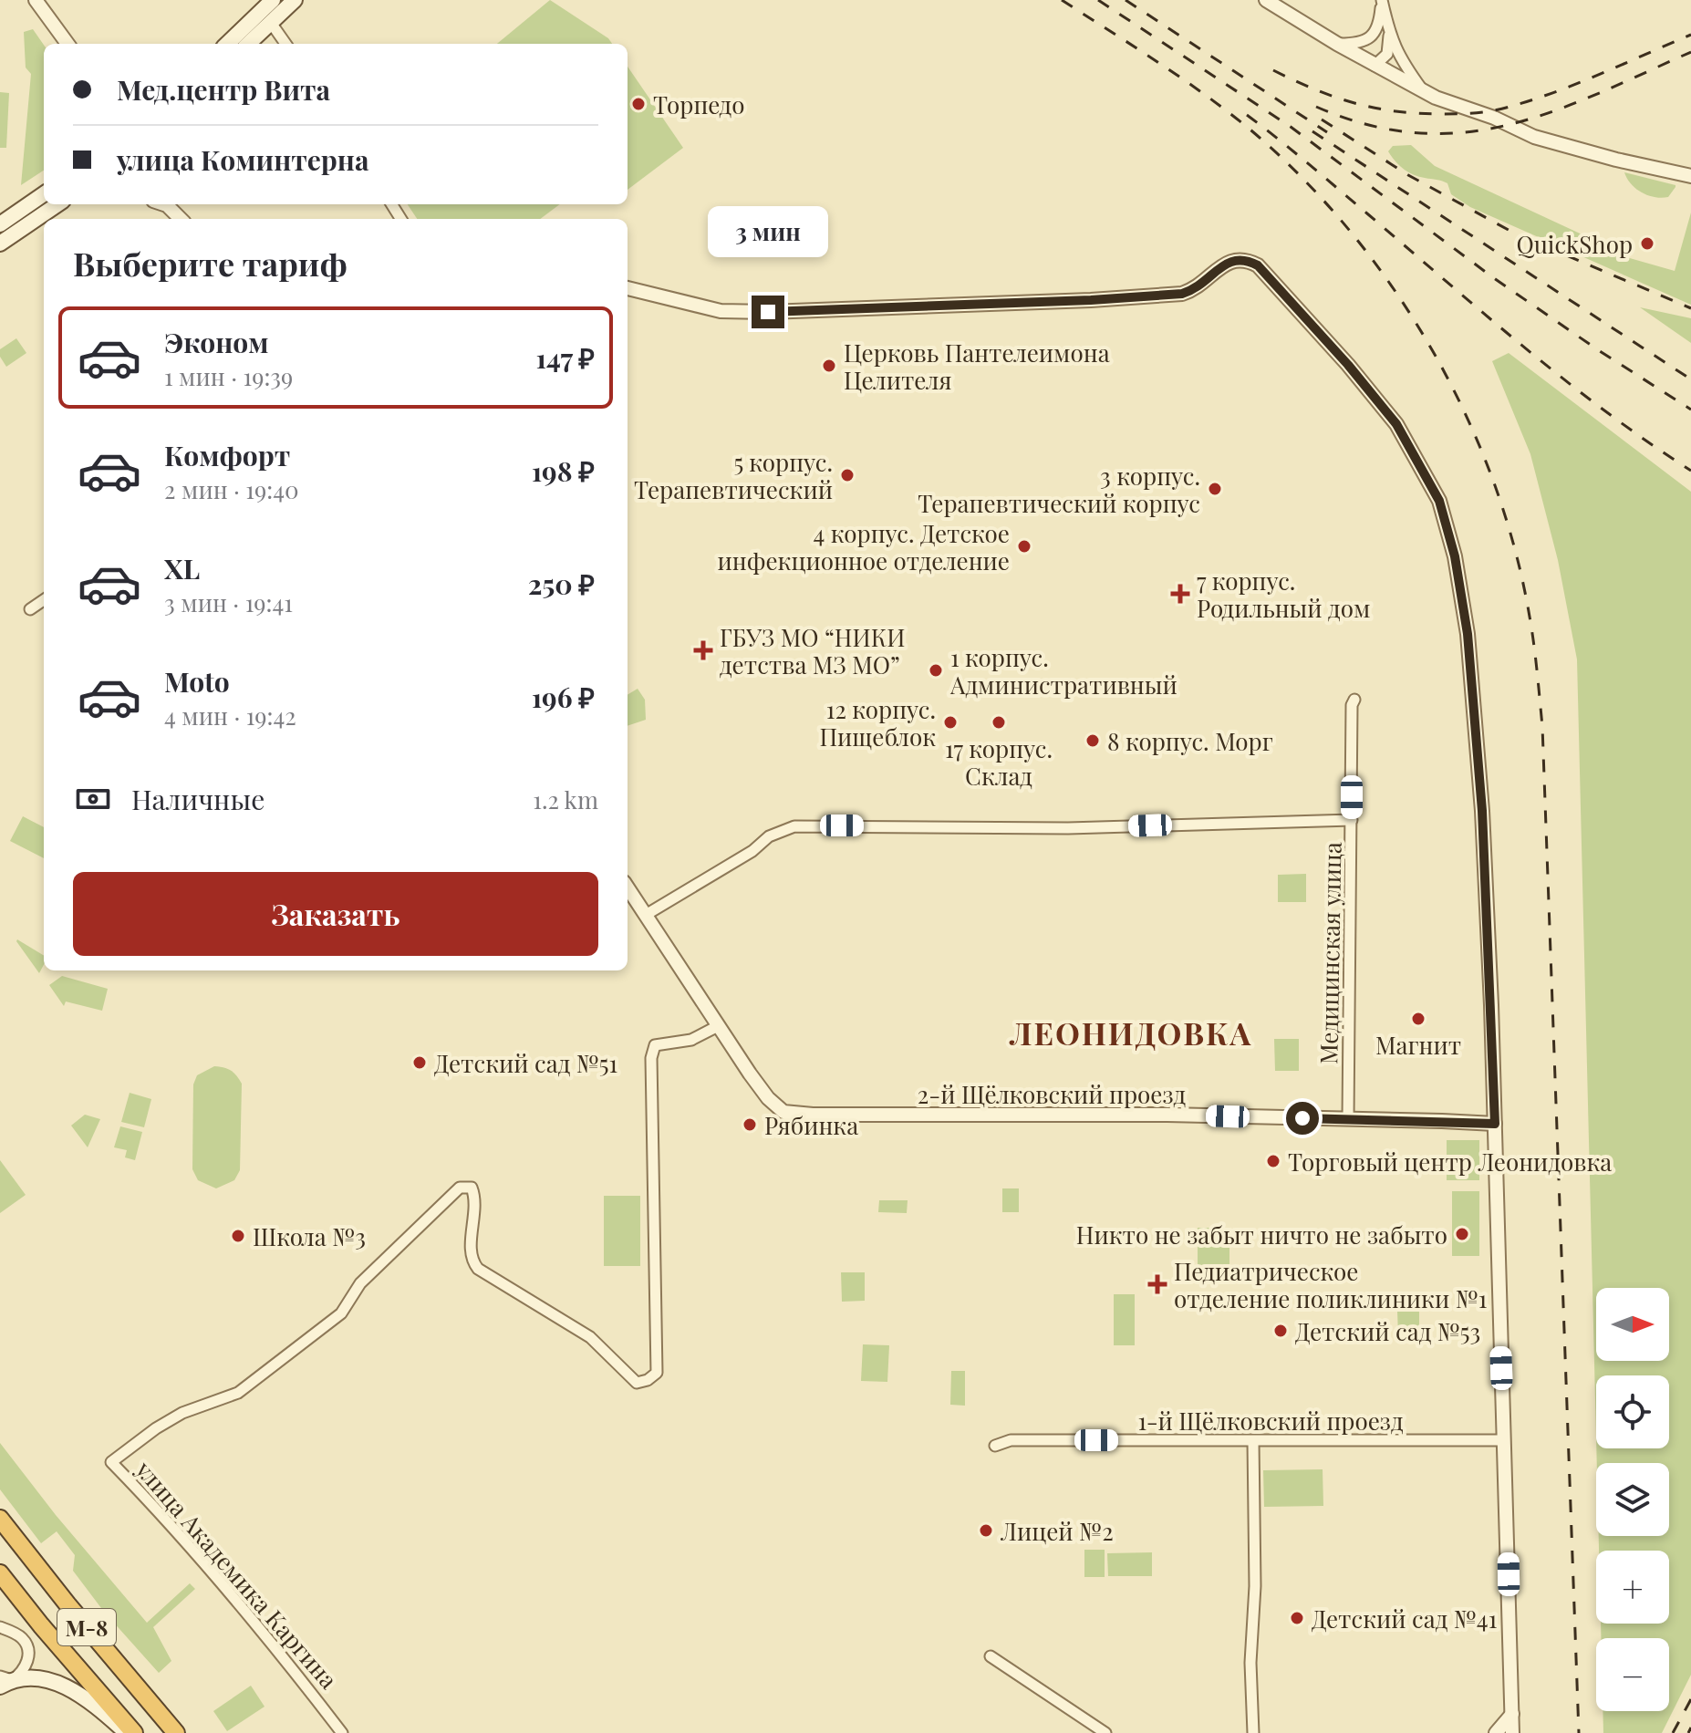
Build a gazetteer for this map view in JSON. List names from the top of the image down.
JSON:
{
  "streets": {
    "highway": ["М-8"],
    "street": [
      "Медицинская улица",
      "2-й Щёлковский проезд",
      "1-й Щёлковский проезд",
      "улица Академика Каргина"
    ]
  },
  "crossings": [
    ["Медицинская улица", "2-й Щёлковский проезд"],
    ["2-й Щёлковский проезд", "улица Академика Каргина"]
  ],
  "districts": ["ЛЕОНИДОВКА"],
  "places": {
    "other": [
      "Торпедо",
      "QuickShop",
      "Церковь Пантелеимона Целителя",
      "5 корпус. Терапевтический",
      "3 корпус. Терапевтический корпус",
      "4 корпус. Детское инфекционное отделение",
      "1 корпус. Административный",
      "12 корпус. Пищеблок",
      "17 корпус. Склад",
      "8 корпус. Морг",
      "Магнит",
      "Детский сад №51",
      "Рябинка",
      "Торговый центр Леонидовка",
      "Никто не забыт ничто не забыто",
      "Школа №3",
      "Детский сад №53",
      "Лицей №2",
      "Детский сад №41"
    ],
    "health": ["7 корпус. Родильный дом", "ГБУЗ МО “НИКИ детства МЗ МО”", "Педиатрическое отделение поликлиники №1"]
  },
  "north": "right",
  "page": {
    "banner": ["Мед.центр Вита", "улица Коминтерна"],
    "bubble": "3 мин",
    "heading": "Выберите тариф",
    "list": [
      {
        "name": "Эконом",
        "note": "1 мин · 19:39",
        "value": "147 ₽"
      },
      {
        "name": "Комфорт",
        "note": "2 мин · 19:40",
        "value": "198 ₽"
      },
      {
        "name": "XL",
        "note": "3 мин · 19:41",
        "value": "250 ₽"
      },
      {
        "name": "Moto",
        "note": "4 мин · 19:42",
        "value": "196 ₽"
      }
    ],
    "pay": ["Наличные", "1.2 km"],
    "buttons": "Заказать",
    "map_buttons": ["+", "−"]
  }
}
